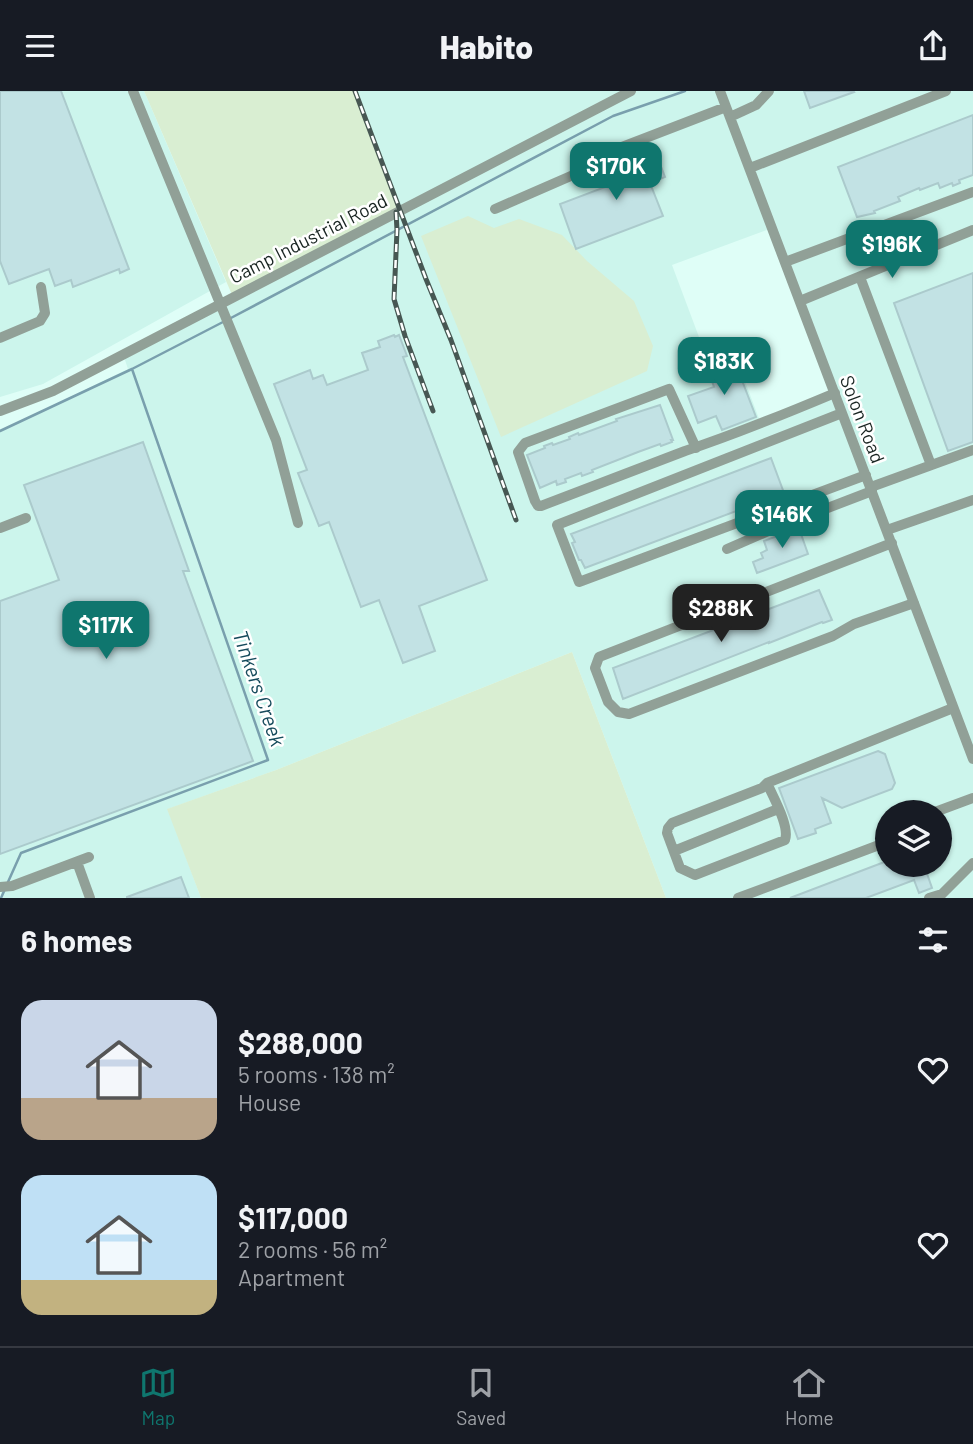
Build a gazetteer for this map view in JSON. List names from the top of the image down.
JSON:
{
  "streets": {
    "street": ["Camp Industrial Road", "Solon Road"]
  },
  "water": ["Tinkers Creek"],
  "page": {
    "header": "Habito",
    "price": [
      "$170K",
      "$196K",
      "$183K",
      "$146K",
      "$288K",
      "$117K"
    ],
    "heading": "6 homes",
    "list": [
      {
        "name": "$288,000",
        "note": "5 rooms · 138 m² · House"
      },
      {
        "name": "$117,000",
        "note": "2 rooms · 56 m² · Apartment"
      }
    ],
    "tabs": ["Map", "Saved", "Home"]
  }
}
